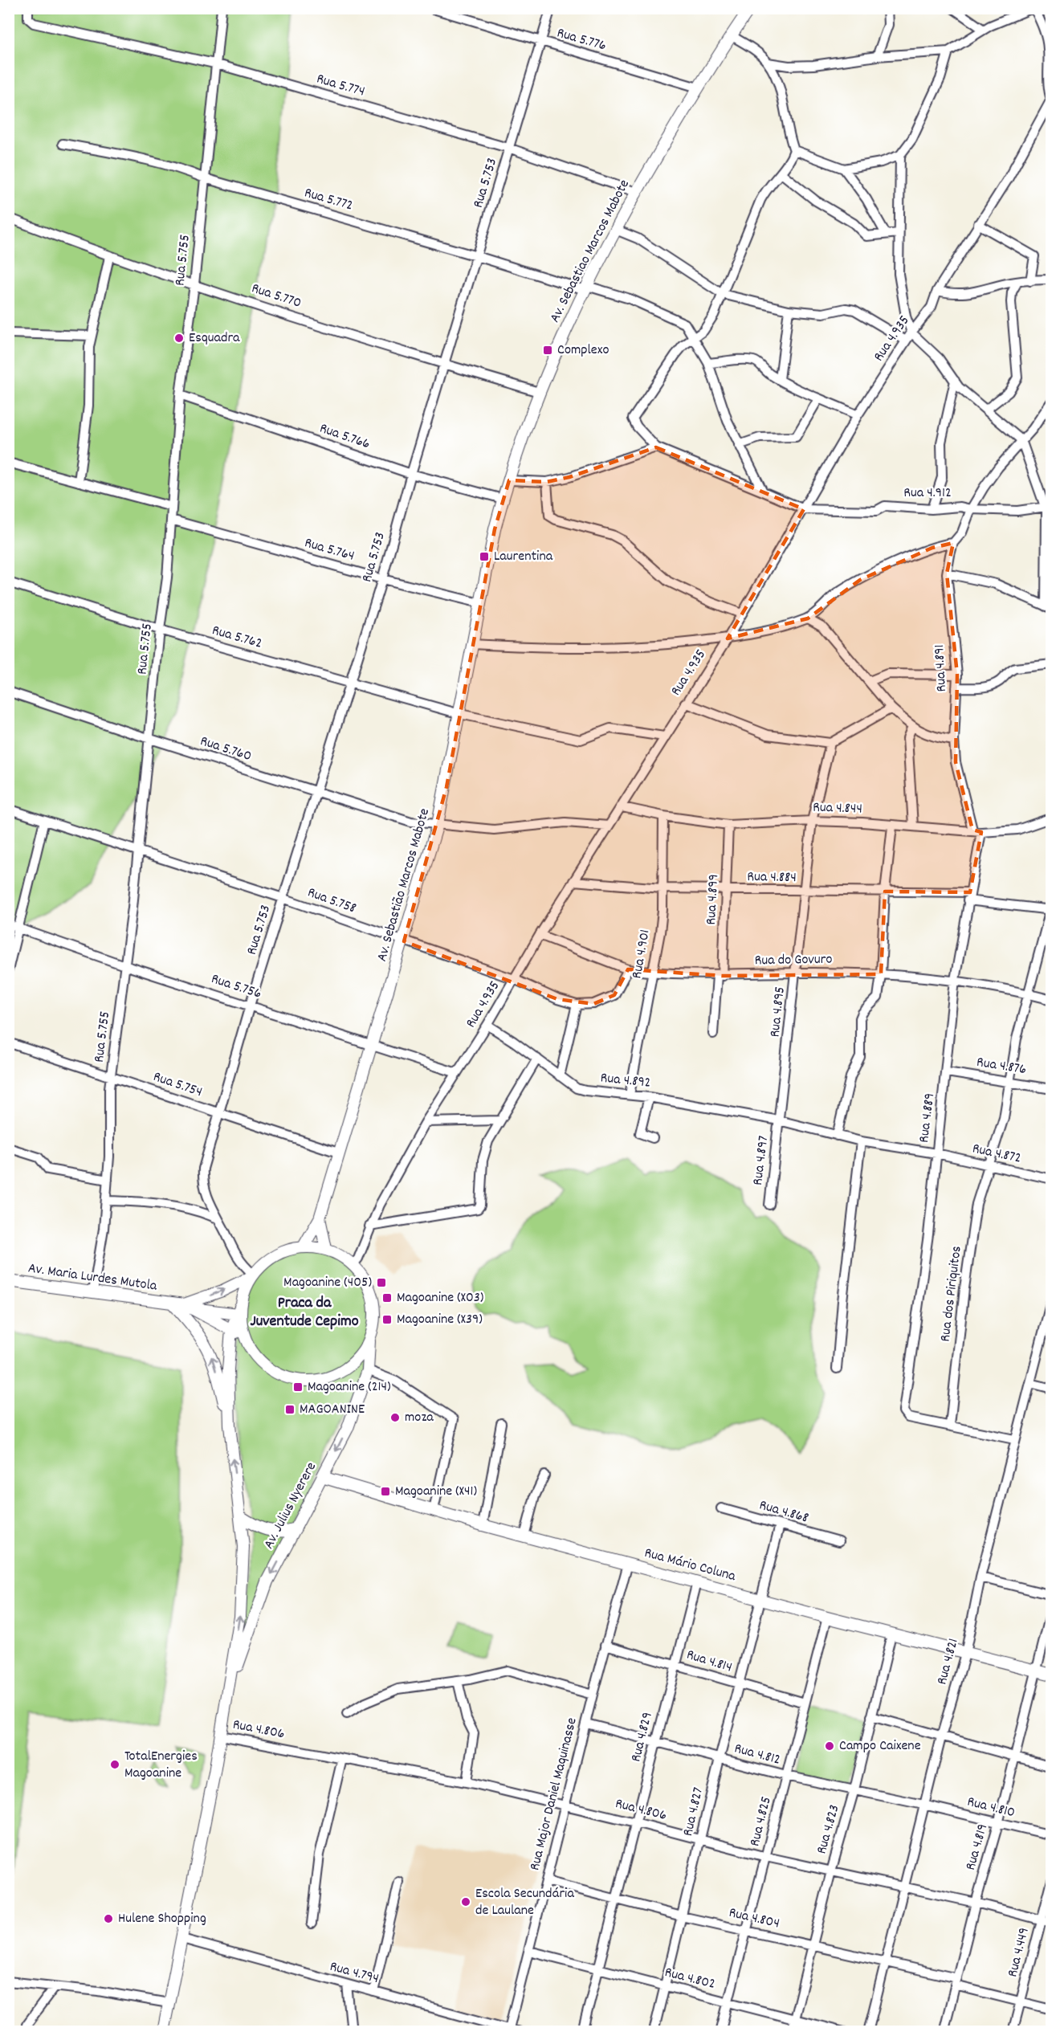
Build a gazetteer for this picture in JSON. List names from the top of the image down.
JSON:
{
  "streets": {
    "main road": [
      "Av. Sebastiao Marcos Mabote",
      "Av. Sebastião Marcos Mabote",
      "Av. Maria Lurdes Mutola",
      "Av. Julius Nyerere",
      "Rua Mário Coluna"
    ],
    "street": [
      "Rua 5.776",
      "Rua 5.774",
      "Rua 5.753",
      "Rua 5.772",
      "Rua 5.755",
      "Rua 5.770",
      "Rua 4.935",
      "Rua 5.766",
      "Rua 4.912",
      "Rua 5.764",
      "Rua 5.762",
      "Rua 4.891",
      "Rua 5.760",
      "Rua 4.844",
      "Rua 4.884",
      "Rua 4.899",
      "Rua 5.758",
      "Rua 4.901",
      "Rua do Govuro",
      "Rua 5.756",
      "Rua 4.895",
      "Rua 4.876",
      "Rua 4.892",
      "Rua 5.754",
      "Rua 4.889",
      "Rua 4.872",
      "Rua 4.897",
      "Rua dos Piriquitos",
      "Rua 4.868",
      "Rua 4.814",
      "Rua 4.821",
      "Rua 4.806",
      "Rua 4.829",
      "Rua 4.812",
      "Rua Major Daniel Maquinasse",
      "Rua 4.810",
      "Rua 4.827",
      "Rua 4.825",
      "Rua 4.823",
      "Rua 4.819",
      "Rua 4.804",
      "Rua 4.449",
      "Rua 4.794",
      "Rua 4.802"
    ]
  },
  "crossings": [
    ["Rua 5.776", "Rua 5.753"],
    ["Rua 5.776", "Av. Sebastiao Marcos Mabote"],
    ["Rua 5.774", "Rua 5.753"],
    ["Rua 5.774", "Av. Sebastiao Marcos Mabote"],
    ["Rua 5.774", "Rua 5.755"],
    ["Rua 5.753", "Rua 5.772"],
    ["Rua 5.753", "Rua 5.770"],
    ["Rua 5.753", "Rua 4.935"],
    ["Rua 5.753", "Rua 5.766"],
    ["Rua 5.753", "Rua 5.764"],
    ["Rua 5.753", "Rua 5.762"],
    ["Rua 5.753", "Rua 5.760"],
    ["Rua 5.753", "Av. Sebastião Marcos Mabote"],
    ["Rua 5.753", "Rua 5.758"],
    ["Rua 5.753", "Rua 5.756"],
    ["Rua 5.753", "Rua 5.754"],
    ["Rua 5.753", "Av. Julius Nyerere"],
    ["Rua 5.772", "Av. Sebastiao Marcos Mabote"],
    ["Rua 5.772", "Rua 5.755"],
    ["Av. Sebastiao Marcos Mabote", "Rua 5.770"],
    ["Av. Sebastiao Marcos Mabote", "Rua 5.766"],
    ["Av. Sebastiao Marcos Mabote", "Av. Sebastião Marcos Mabote"],
    ["Rua 5.755", "Rua 5.770"],
    ["Rua 5.755", "Rua 5.766"],
    ["Rua 5.755", "Rua 5.764"],
    ["Rua 5.755", "Rua 5.762"],
    ["Rua 5.755", "Rua 5.760"],
    ["Rua 5.755", "Rua 5.758"],
    ["Rua 5.755", "Rua 5.756"],
    ["Rua 5.755", "Rua 5.754"],
    ["Rua 5.755", "Av. Maria Lurdes Mutola"],
    ["Rua 4.935", "Rua 4.912"],
    ["Rua 4.935", "Rua 5.762"],
    ["Rua 4.935", "Rua 5.760"],
    ["Rua 4.935", "Rua 4.844"],
    ["Rua 4.935", "Rua 4.884"],
    ["Rua 4.935", "Av. Sebastião Marcos Mabote"],
    ["Rua 4.935", "Rua 5.758"],
    ["Rua 4.935", "Rua do Govuro"],
    ["Rua 4.935", "Rua 5.756"],
    ["Rua 4.935", "Rua 4.892"],
    ["Rua 4.935", "Av. Julius Nyerere"],
    ["Rua 4.912", "Rua 4.891"],
    ["Rua 5.764", "Av. Sebastião Marcos Mabote"],
    ["Rua 5.762", "Av. Sebastião Marcos Mabote"],
    ["Rua 4.891", "Rua 4.844"],
    ["Rua 4.891", "Rua 4.889"],
    ["Rua 5.760", "Av. Sebastião Marcos Mabote"],
    ["Rua 4.844", "Rua 4.899"],
    ["Rua 4.844", "Rua 4.901"],
    ["Rua 4.844", "Rua 4.895"],
    ["Rua 4.844", "Rua 4.889"],
    ["Rua 4.884", "Rua 4.899"],
    ["Rua 4.884", "Rua 4.901"],
    ["Rua 4.884", "Rua 4.895"],
    ["Rua 4.884", "Rua 4.889"],
    ["Rua 4.884", "Rua dos Piriquitos"],
    ["Av. Sebastião Marcos Mabote", "Rua 5.758"],
    ["Av. Sebastião Marcos Mabote", "Rua 5.756"],
    ["Av. Sebastião Marcos Mabote", "Rua 5.754"],
    ["Av. Sebastião Marcos Mabote", "Av. Julius Nyerere"],
    ["Rua 4.899", "Rua do Govuro"],
    ["Rua 5.758", "Rua do Govuro"],
    ["Rua 4.901", "Rua do Govuro"],
    ["Rua 4.901", "Rua 4.892"],
    ["Rua do Govuro", "Rua 4.895"],
    ["Rua do Govuro", "Rua 4.889"],
    ["Rua do Govuro", "Rua dos Piriquitos"],
    ["Rua 4.895", "Rua 4.892"],
    ["Rua 4.895", "Rua 4.897"],
    ["Rua 4.876", "Rua 4.889"],
    ["Rua 4.876", "Rua dos Piriquitos"],
    ["Rua 4.892", "Rua 4.872"],
    ["Rua 4.892", "Rua 4.897"],
    ["Rua 4.889", "Rua 4.872"],
    ["Rua 4.889", "Rua dos Piriquitos"],
    ["Rua 4.872", "Rua dos Piriquitos"],
    ["Av. Julius Nyerere", "Rua Mário Coluna"],
    ["Av. Julius Nyerere", "Rua 4.806"],
    ["Av. Julius Nyerere", "Rua 4.794"],
    ["Rua 4.868", "Rua 4.827"],
    ["Rua Mário Coluna", "Rua 4.821"],
    ["Rua Mário Coluna", "Rua 4.829"],
    ["Rua Mário Coluna", "Rua Major Daniel Maquinasse"],
    ["Rua Mário Coluna", "Rua 4.827"],
    ["Rua Mário Coluna", "Rua 4.825"],
    ["Rua Mário Coluna", "Rua 4.823"],
    ["Rua Mário Coluna", "Rua 4.819"],
    ["Rua 4.814", "Rua 4.829"],
    ["Rua 4.814", "Rua Major Daniel Maquinasse"],
    ["Rua 4.814", "Rua 4.827"],
    ["Rua 4.814", "Rua 4.825"],
    ["Rua 4.821", "Rua 4.806"],
    ["Rua 4.821", "Rua 4.812"],
    ["Rua 4.821", "Rua 4.810"],
    ["Rua 4.821", "Rua 4.804"],
    ["Rua 4.806", "Rua 4.829"],
    ["Rua 4.806", "Rua Major Daniel Maquinasse"],
    ["Rua 4.806", "Rua 4.827"],
    ["Rua 4.806", "Rua 4.825"],
    ["Rua 4.806", "Rua 4.823"],
    ["Rua 4.806", "Rua 4.819"],
    ["Rua 4.806", "Rua 4.449"],
    ["Rua 4.829", "Rua 4.812"],
    ["Rua 4.829", "Rua 4.804"],
    ["Rua 4.829", "Rua 4.802"],
    ["Rua 4.812", "Rua Major Daniel Maquinasse"],
    ["Rua 4.812", "Rua 4.810"],
    ["Rua 4.812", "Rua 4.827"],
    ["Rua 4.812", "Rua 4.825"],
    ["Rua 4.812", "Rua 4.823"],
    ["Rua Major Daniel Maquinasse", "Rua 4.804"],
    ["Rua Major Daniel Maquinasse", "Rua 4.794"],
    ["Rua Major Daniel Maquinasse", "Rua 4.802"],
    ["Rua 4.810", "Rua 4.819"],
    ["Rua 4.827", "Rua 4.804"],
    ["Rua 4.827", "Rua 4.802"],
    ["Rua 4.825", "Rua 4.804"],
    ["Rua 4.825", "Rua 4.802"],
    ["Rua 4.823", "Rua 4.804"],
    ["Rua 4.823", "Rua 4.802"],
    ["Rua 4.819", "Rua 4.804"],
    ["Rua 4.804", "Rua 4.449"]
  ],
  "districts": ["Praca da Juventude Cepimo"],
  "places": {
    "other": [
      "Esquadra",
      "moza",
      "Campo Caixene",
      "TotalEnergies Magoanine",
      "Escola Secundária de Laulane",
      "Hulene Shopping"
    ],
    "transit": [
      "Complexo",
      "Laurentina",
      "Magoanine (405)",
      "Magoanine (X03)",
      "Magoanine (X39)",
      "Magoanine (214)",
      "MAGOANINE",
      "Magoanine (X41)"
    ]
  }
}
